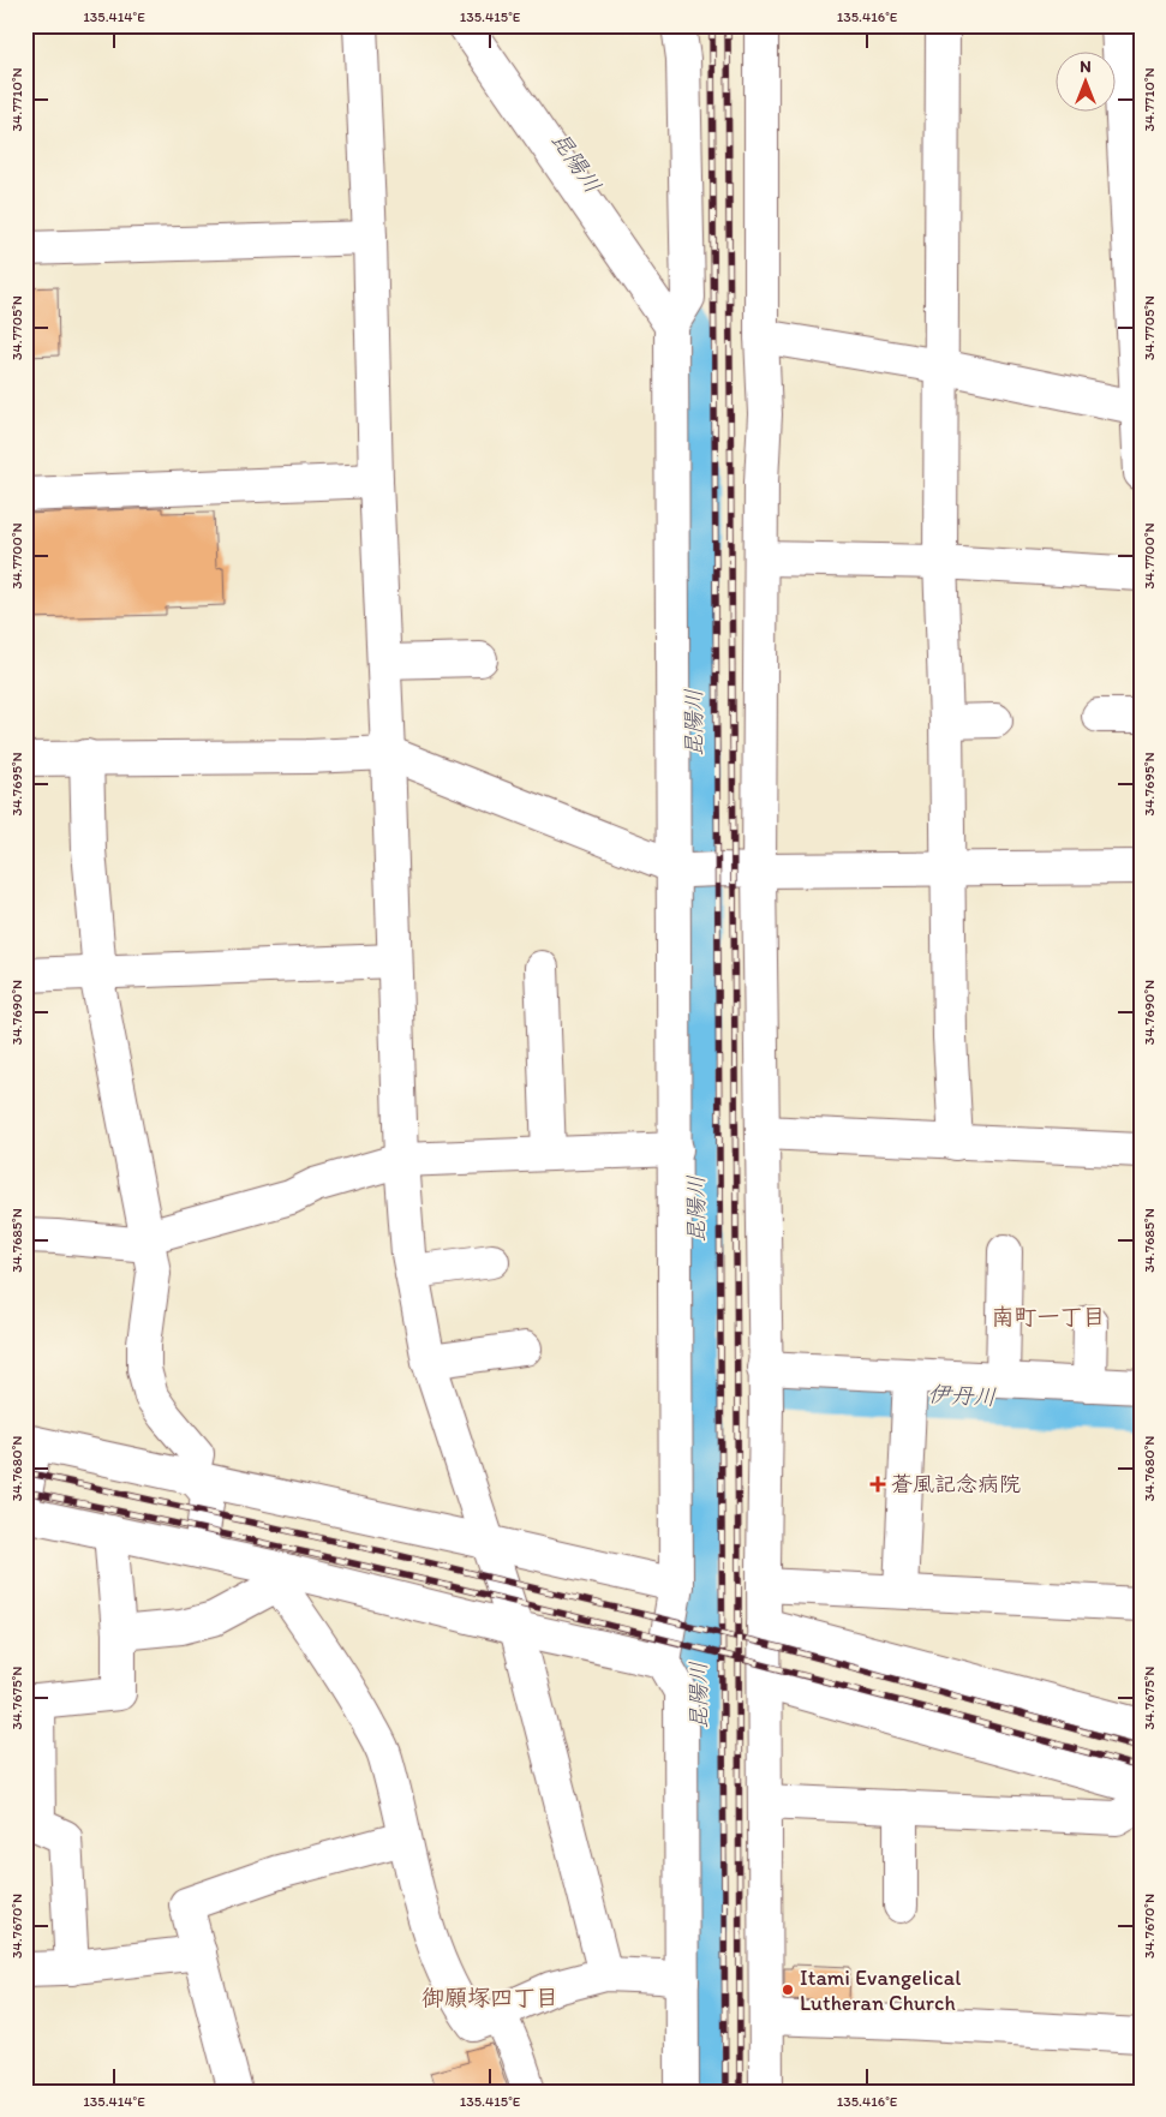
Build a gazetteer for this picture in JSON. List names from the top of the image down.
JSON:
{
  "districts": ["南町一丁目", "御願塚四丁目"],
  "water": ["昆陽川", "伊丹川"],
  "places": {
    "health": ["蒼風記念病院"],
    "other": ["Itami Evangelical Lutheran Church"]
  },
  "north": "top",
  "coordinates": [
    "135.414°E",
    "135.415°E",
    "135.416°E",
    "34.7710°N",
    "34.7705°N",
    "34.7700°N",
    "34.7695°N",
    "34.7690°N",
    "34.7685°N",
    "34.7680°N",
    "34.7675°N",
    "34.7670°N"
  ]
}
